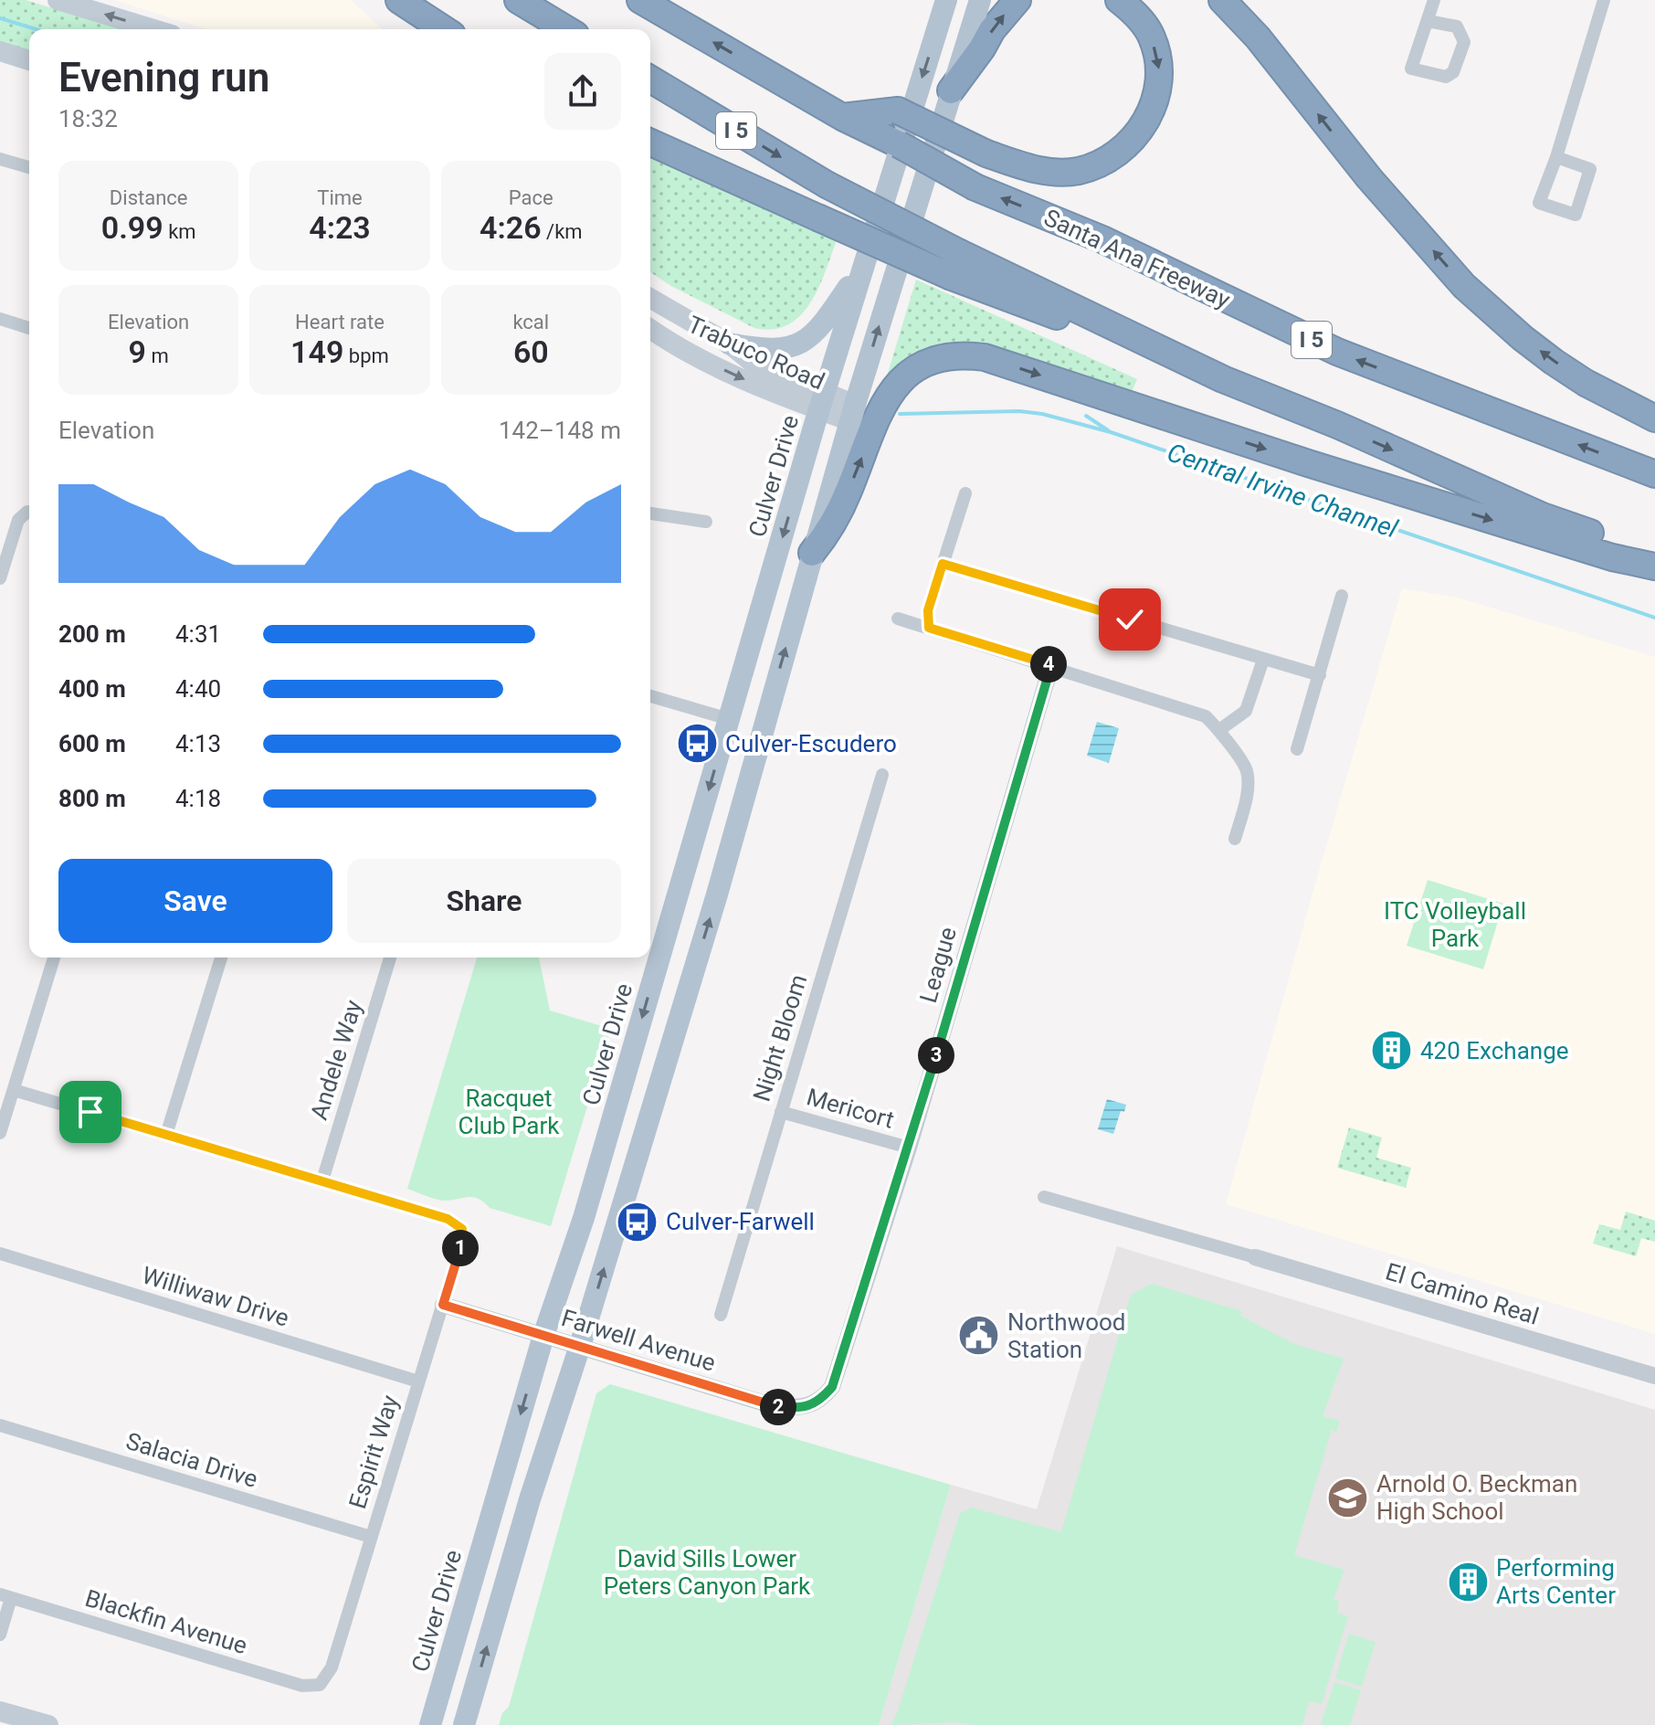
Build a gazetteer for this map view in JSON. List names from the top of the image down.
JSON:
{
  "streets": {
    "highway": ["I 5", "Santa Ana Freeway"],
    "main road": ["Trabuco Road", "Culver Drive"],
    "street": [
      "League",
      "Night Bloom",
      "Andele Way",
      "Mericort",
      "El Camino Real",
      "Williwaw Drive",
      "Farwell Avenue",
      "Espirit Way",
      "Salacia Drive",
      "Blackfin Avenue"
    ]
  },
  "crossings": [
    ["Trabuco Road", "Culver Drive"],
    ["Culver Drive", "Farwell Avenue"],
    ["League", "Mericort"],
    ["League", "Farwell Avenue"],
    ["Night Bloom", "Mericort"],
    ["Andele Way", "Espirit Way"],
    ["Williwaw Drive", "Espirit Way"],
    ["Farwell Avenue", "Espirit Way"],
    ["Espirit Way", "Salacia Drive"],
    ["Espirit Way", "Blackfin Avenue"]
  ],
  "water": ["Central Irvine Channel"],
  "parks": ["ITC Volleyball Park", "Racquet Club Park", "David Sills Lower Peters Canyon Park"],
  "places": {
    "bus stop": ["Culver-Escudero", "Culver-Farwell"],
    "building": ["420 Exchange", "Performing Arts Center"],
    "public building": ["Northwood Station"],
    "school or university": ["Arnold O. Beckman High School"]
  },
  "page": {
    "heading": ["Evening run", "18:32"],
    "stats": [
      ["Distance", "0.99 km"],
      ["Time", "4:23"],
      ["Pace", "4:26 /km"],
      ["Elevation", "9 m"],
      ["Heart rate", "149 bpm"],
      ["kcal", "60"]
    ],
    "chart": ["Elevation", "142–148 m"],
    "list": [
      {
        "name": "200 m",
        "note": "4:31"
      },
      {
        "name": "400 m",
        "note": "4:40"
      },
      {
        "name": "600 m",
        "note": "4:13"
      },
      {
        "name": "800 m",
        "note": "4:18"
      }
    ],
    "pins": [
      "4",
      "3",
      "1",
      "2"
    ],
    "buttons": ["Save", "Share"]
  }
}
